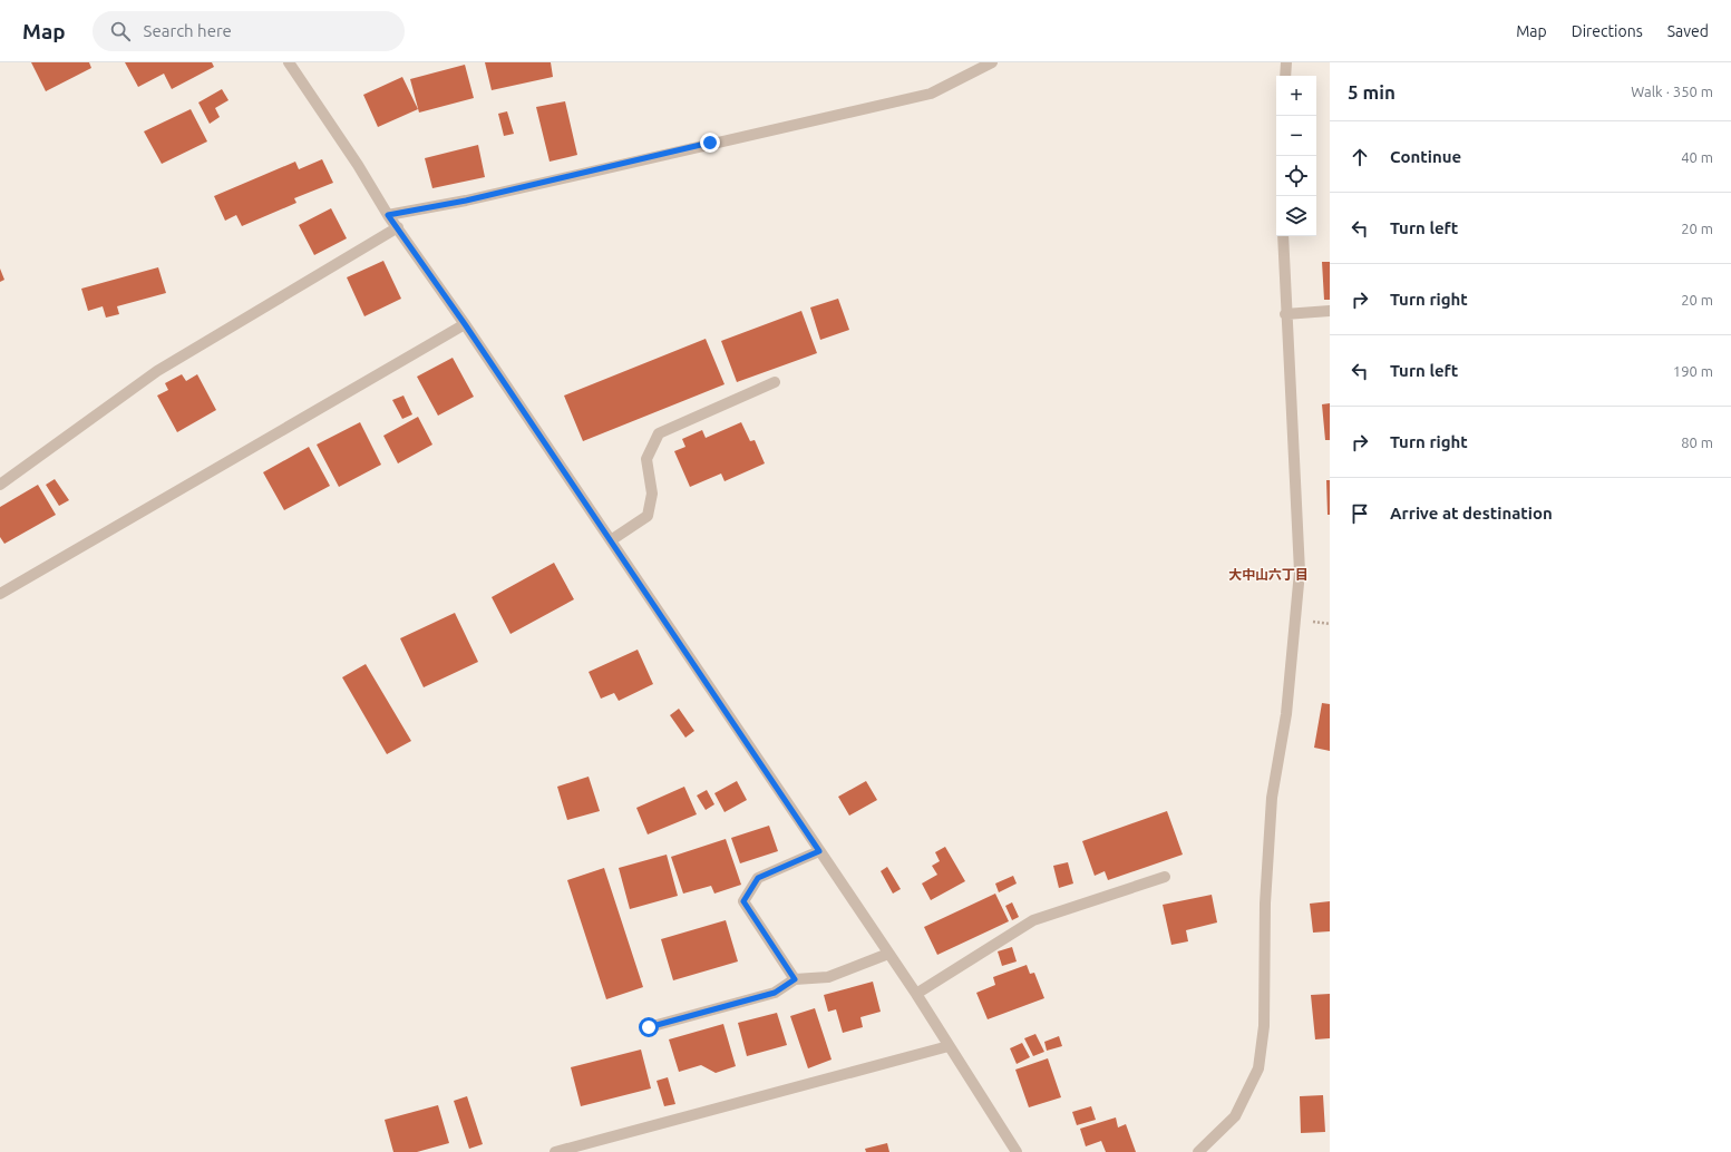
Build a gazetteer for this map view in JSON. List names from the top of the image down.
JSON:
{
  "districts": ["大中山六丁目"],
  "page": {
    "header": "Map",
    "search": "Search here",
    "nav": ["Map", "Directions", "Saved"],
    "heading": ["5 min", "Walk · 350 m"],
    "map_buttons": ["+", "−"],
    "list": [
      ["Continue", "40 m"],
      ["Turn left", "20 m"],
      ["Turn right", "20 m"],
      ["Turn left", "190 m"],
      ["Turn right", "80 m"],
      "Arrive at destination"
    ]
  }
}
